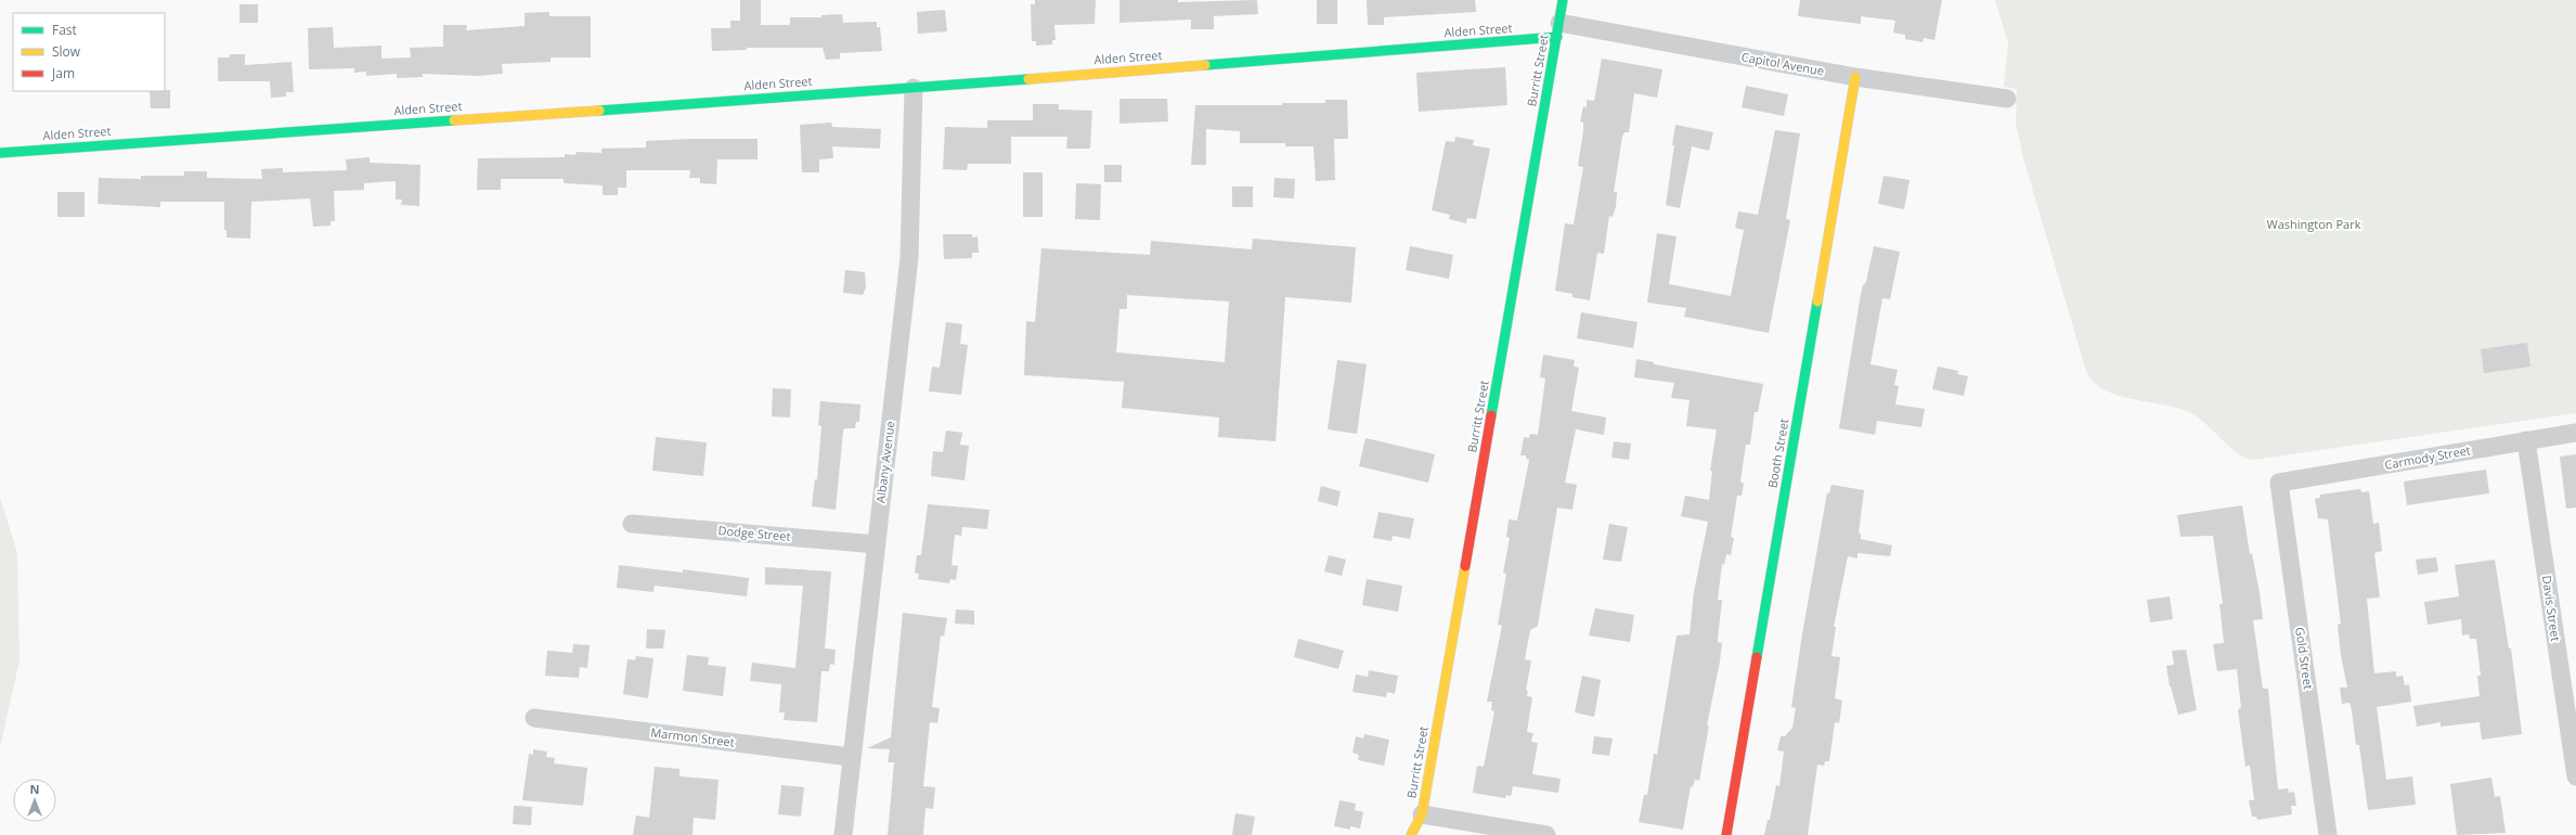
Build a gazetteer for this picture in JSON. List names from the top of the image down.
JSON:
{
  "streets": {
    "street": [
      "Alden Street",
      "Capitol Avenue",
      "Burritt Street",
      "Booth Street",
      "Carmody Street",
      "Albany Avenue",
      "Dodge Street",
      "Davis Street",
      "Gold Street",
      "Marmon Street"
    ]
  },
  "crossings": [
    ["Alden Street", "Capitol Avenue"],
    ["Alden Street", "Burritt Street"],
    ["Alden Street", "Albany Avenue"],
    ["Capitol Avenue", "Burritt Street"],
    ["Capitol Avenue", "Booth Street"],
    ["Carmody Street", "Davis Street"],
    ["Carmody Street", "Gold Street"],
    ["Albany Avenue", "Dodge Street"],
    ["Albany Avenue", "Marmon Street"]
  ],
  "parks": ["Washington Park"],
  "legend": ["Fast", "Slow", "Jam"],
  "north": "top"
}
